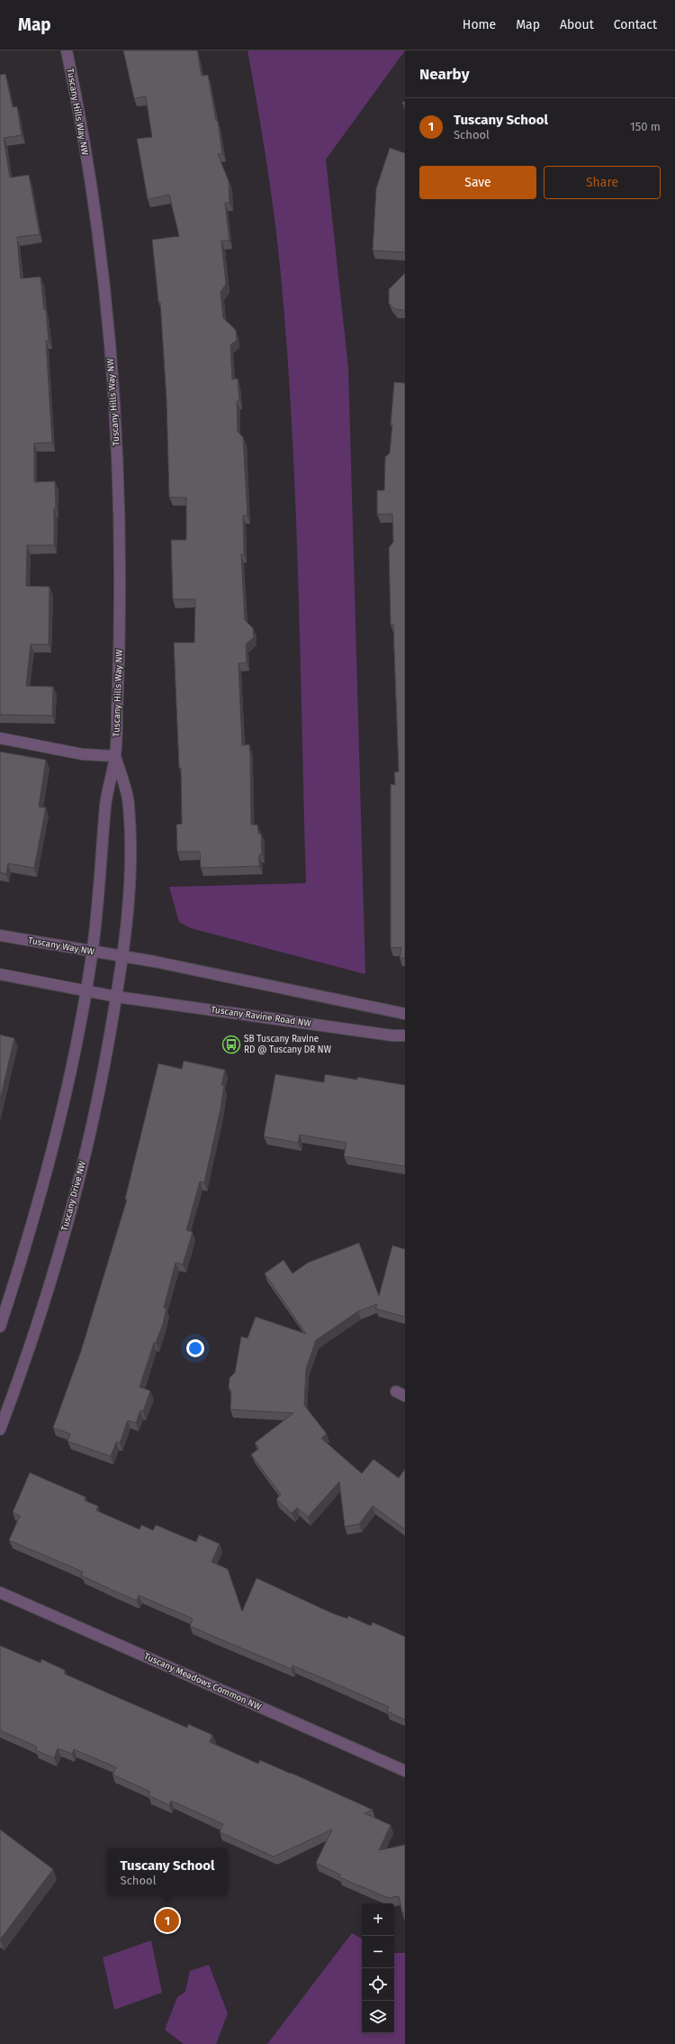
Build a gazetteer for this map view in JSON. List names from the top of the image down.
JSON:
{
  "streets": {
    "street": [
      "Tuscany Hills Way NW",
      "Tuscany Way NW",
      "Tuscany Ravine Road NW",
      "Tuscany Drive NW",
      "Tuscany Meadows Common NW"
    ]
  },
  "crossings": [
    ["Tuscany Hills Way NW", "Tuscany Way NW"],
    ["Tuscany Hills Way NW", "Tuscany Drive NW"],
    ["Tuscany Way NW", "Tuscany Drive NW"],
    ["Tuscany Ravine Road NW", "Tuscany Drive NW"]
  ],
  "places": {
    "bus stop": ["SB Tuscany Ravine RD @ Tuscany DR NW"]
  },
  "page": {
    "header": "Map",
    "nav": [
      "Home",
      "Map",
      "About",
      "Contact"
    ],
    "heading": "Nearby",
    "list": [
      {
        "mark": "1",
        "name": "Tuscany School",
        "note": "School",
        "value": "150 m"
      }
    ],
    "buttons": ["Save", "Share"],
    "popup": ["Tuscany School", "School"],
    "map_buttons": ["+", "−"],
    "pins": "1"
  }
}
